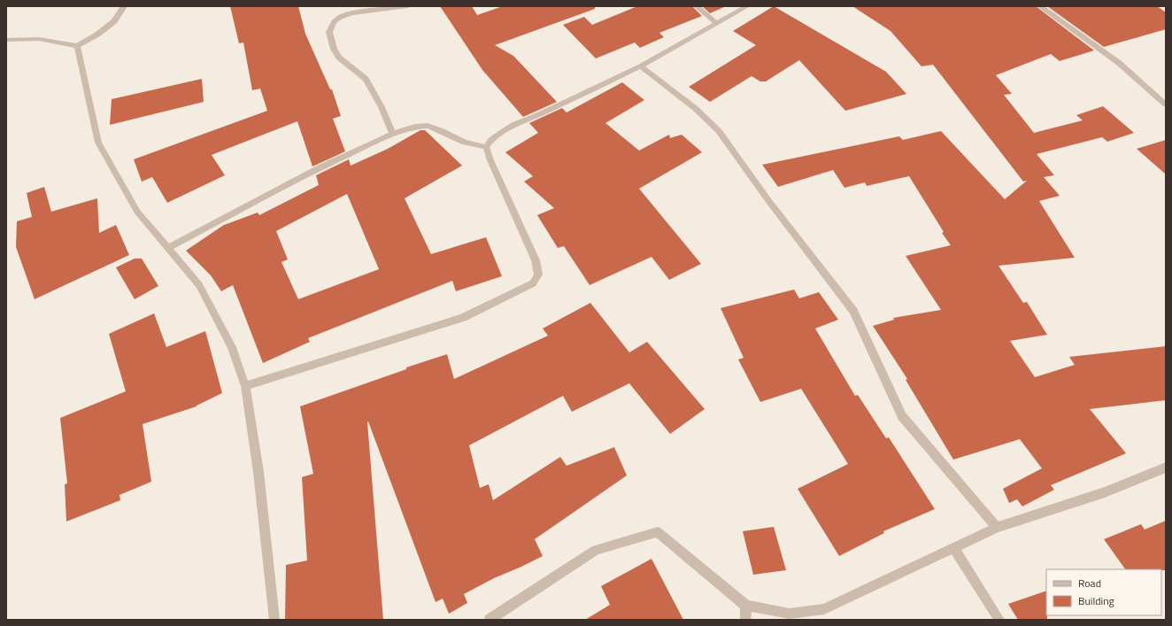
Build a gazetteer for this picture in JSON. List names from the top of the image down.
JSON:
{
  "legend": ["Road", "Building"]
}
